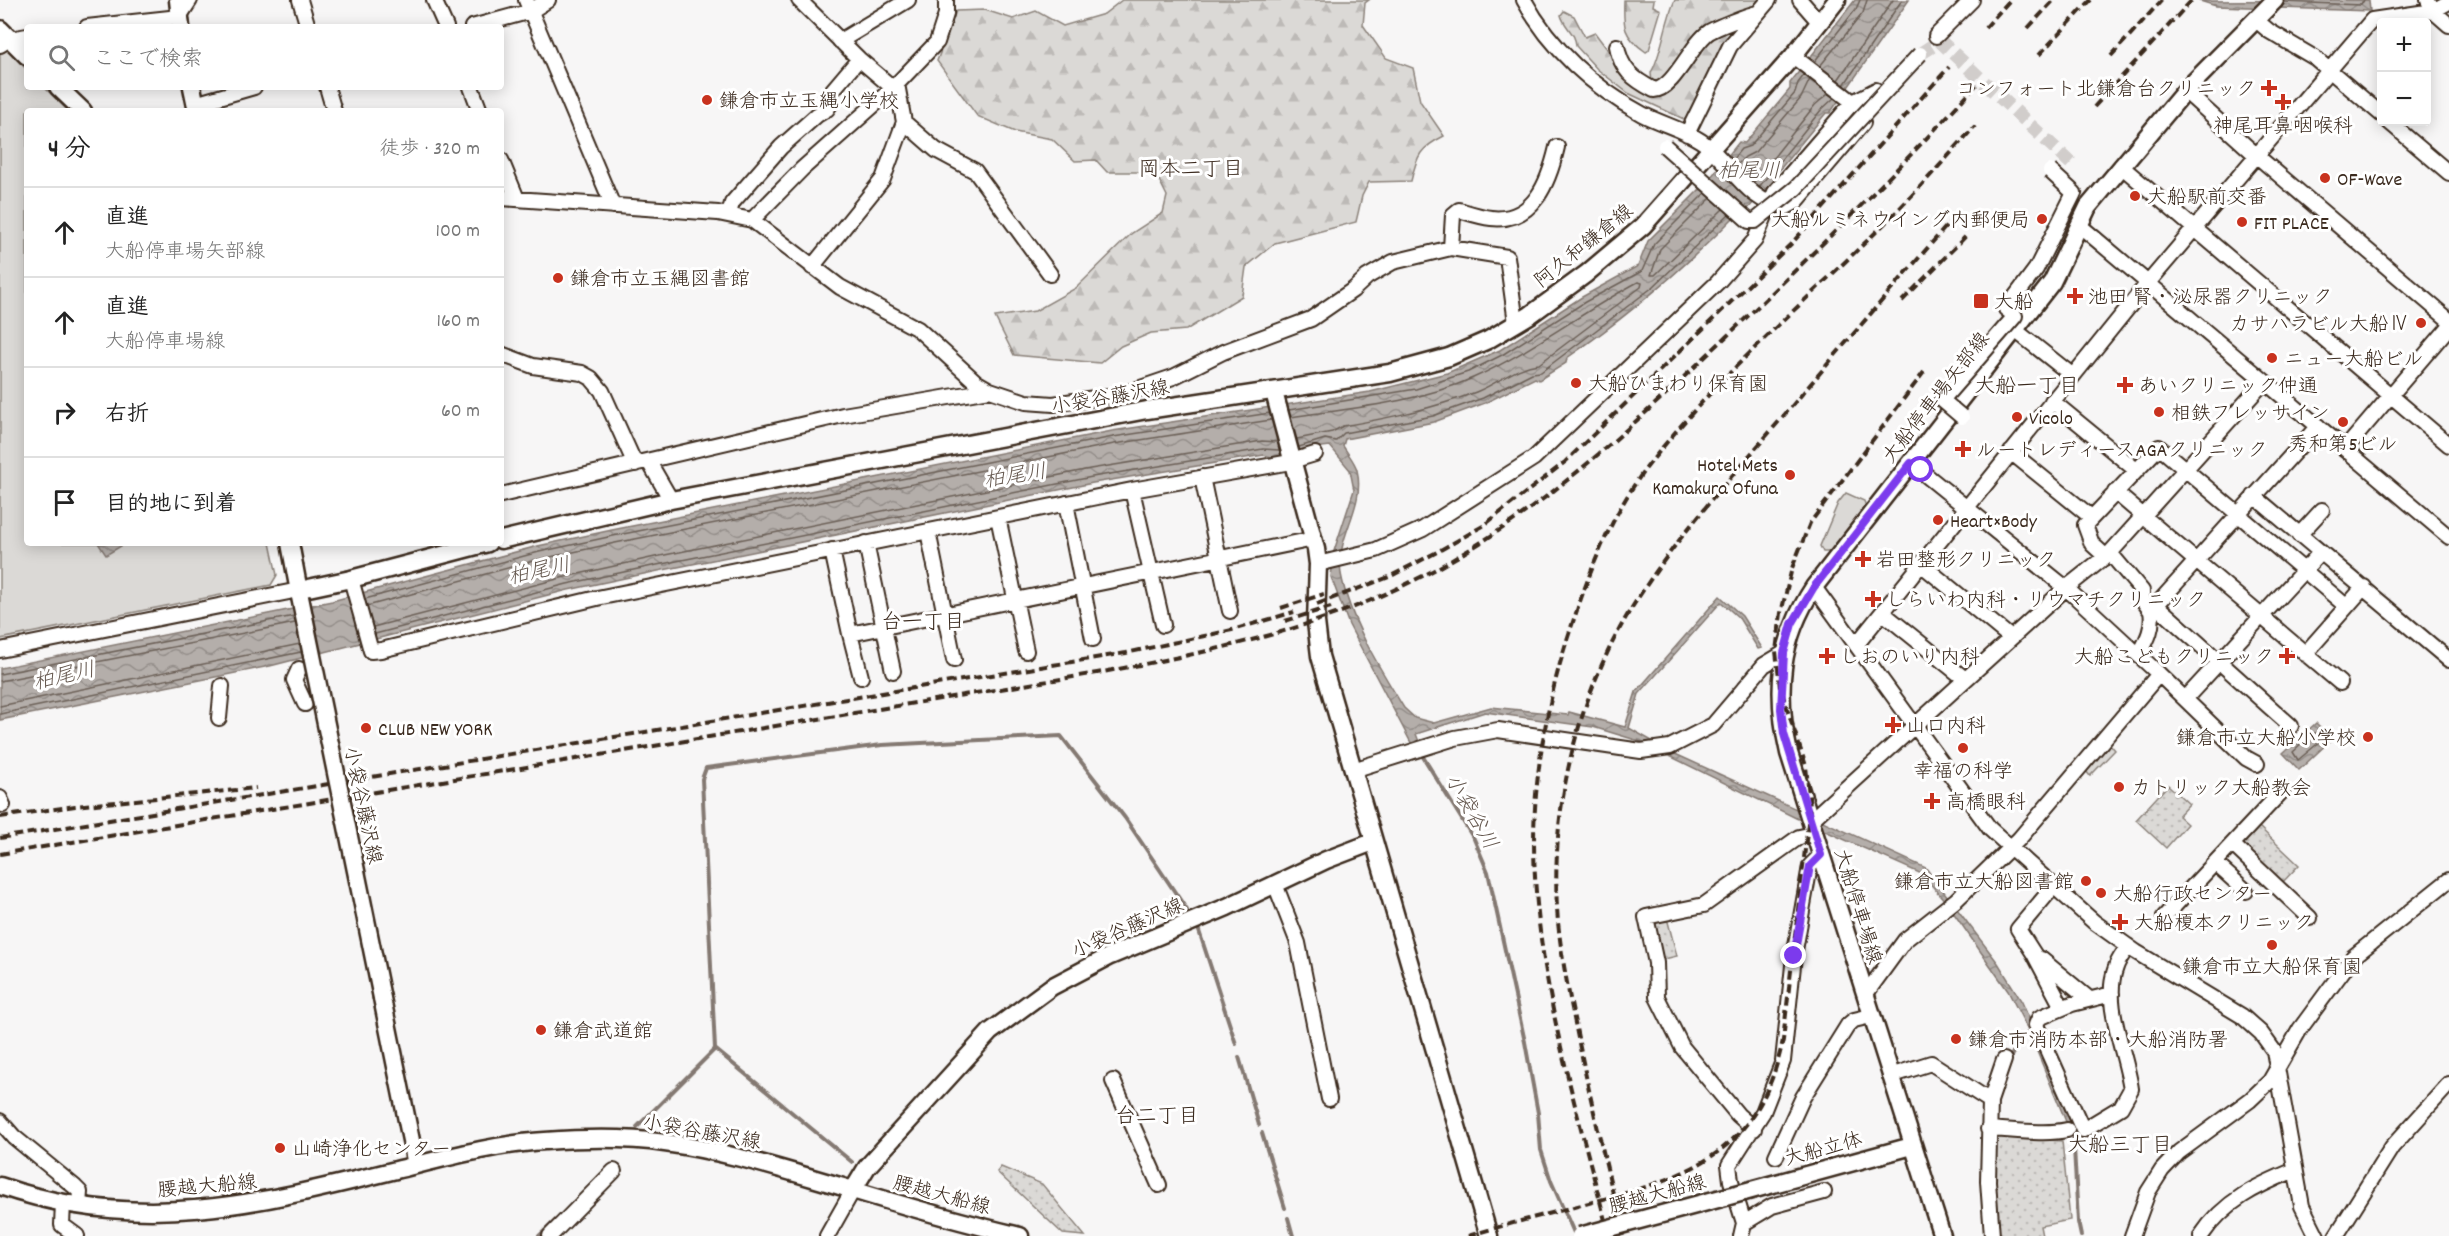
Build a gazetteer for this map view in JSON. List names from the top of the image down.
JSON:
{
  "streets": {
    "main road": [
      "阿久和鎌倉線",
      "小袋谷藤沢線",
      "大船停車場矢部線",
      "大船停車場線",
      "大船立体",
      "腰越大船線"
    ]
  },
  "crossings": [
    ["阿久和鎌倉線", "小袋谷藤沢線"],
    ["小袋谷藤沢線", "腰越大船線"],
    ["大船停車場矢部線", "大船停車場線"],
    ["大船停車場線", "大船立体"],
    ["大船立体", "腰越大船線"]
  ],
  "districts": [
    "岡本二丁目",
    "大船一丁目",
    "台一丁目",
    "台二丁目",
    "大船三丁目"
  ],
  "water": ["柏尾川", "小袋谷川"],
  "places": {
    "health": [
      "コンフォート北鎌倉台クリニック",
      "神尾耳鼻咽喉科",
      "池田 腎・泌尿器クリニック",
      "あいクリニック仲通",
      "ルートレディースAGAクリニック",
      "岩田整形クリニック",
      "しらいわ内科・リウマチクリニック",
      "しおのいり内科",
      "大船こどもクリニック",
      "山口内科",
      "高橋眼科",
      "大船榎本クリニック"
    ],
    "other": [
      "鎌倉市立玉縄小学校",
      "OF-Wave",
      "大船駅前交番",
      "大船ルミネウイング内郵便局",
      "FIT PLACE",
      "鎌倉市立玉縄図書館",
      "カサハラビル大船Ⅳ",
      "ニュー大船ビル",
      "大船ひまわり保育園",
      "相鉄フレッサイン",
      "Vicolo",
      "秀和第5ビル",
      "Hotel Mets Kamakura Ofuna",
      "Heart×Body",
      "CLUB NEW YORK",
      "鎌倉市立大船小学校",
      "幸福の科学",
      "カトリック大船教会",
      "鎌倉市立大船図書館",
      "大船行政センター",
      "鎌倉市立大船保育園",
      "鎌倉武道館",
      "鎌倉市消防本部・大船消防署",
      "山崎浄化センター"
    ],
    "transit": ["大船"]
  },
  "page": {
    "map_buttons": ["+", "−"],
    "search": "ここで検索",
    "heading": ["4 分", "徒歩 · 320 m"],
    "list": [
      ["直進", "大船停車場矢部線", "100 m"],
      ["直進", "大船停車場線", "160 m"],
      ["右折", "60 m"],
      "目的地に到着"
    ]
  }
}
